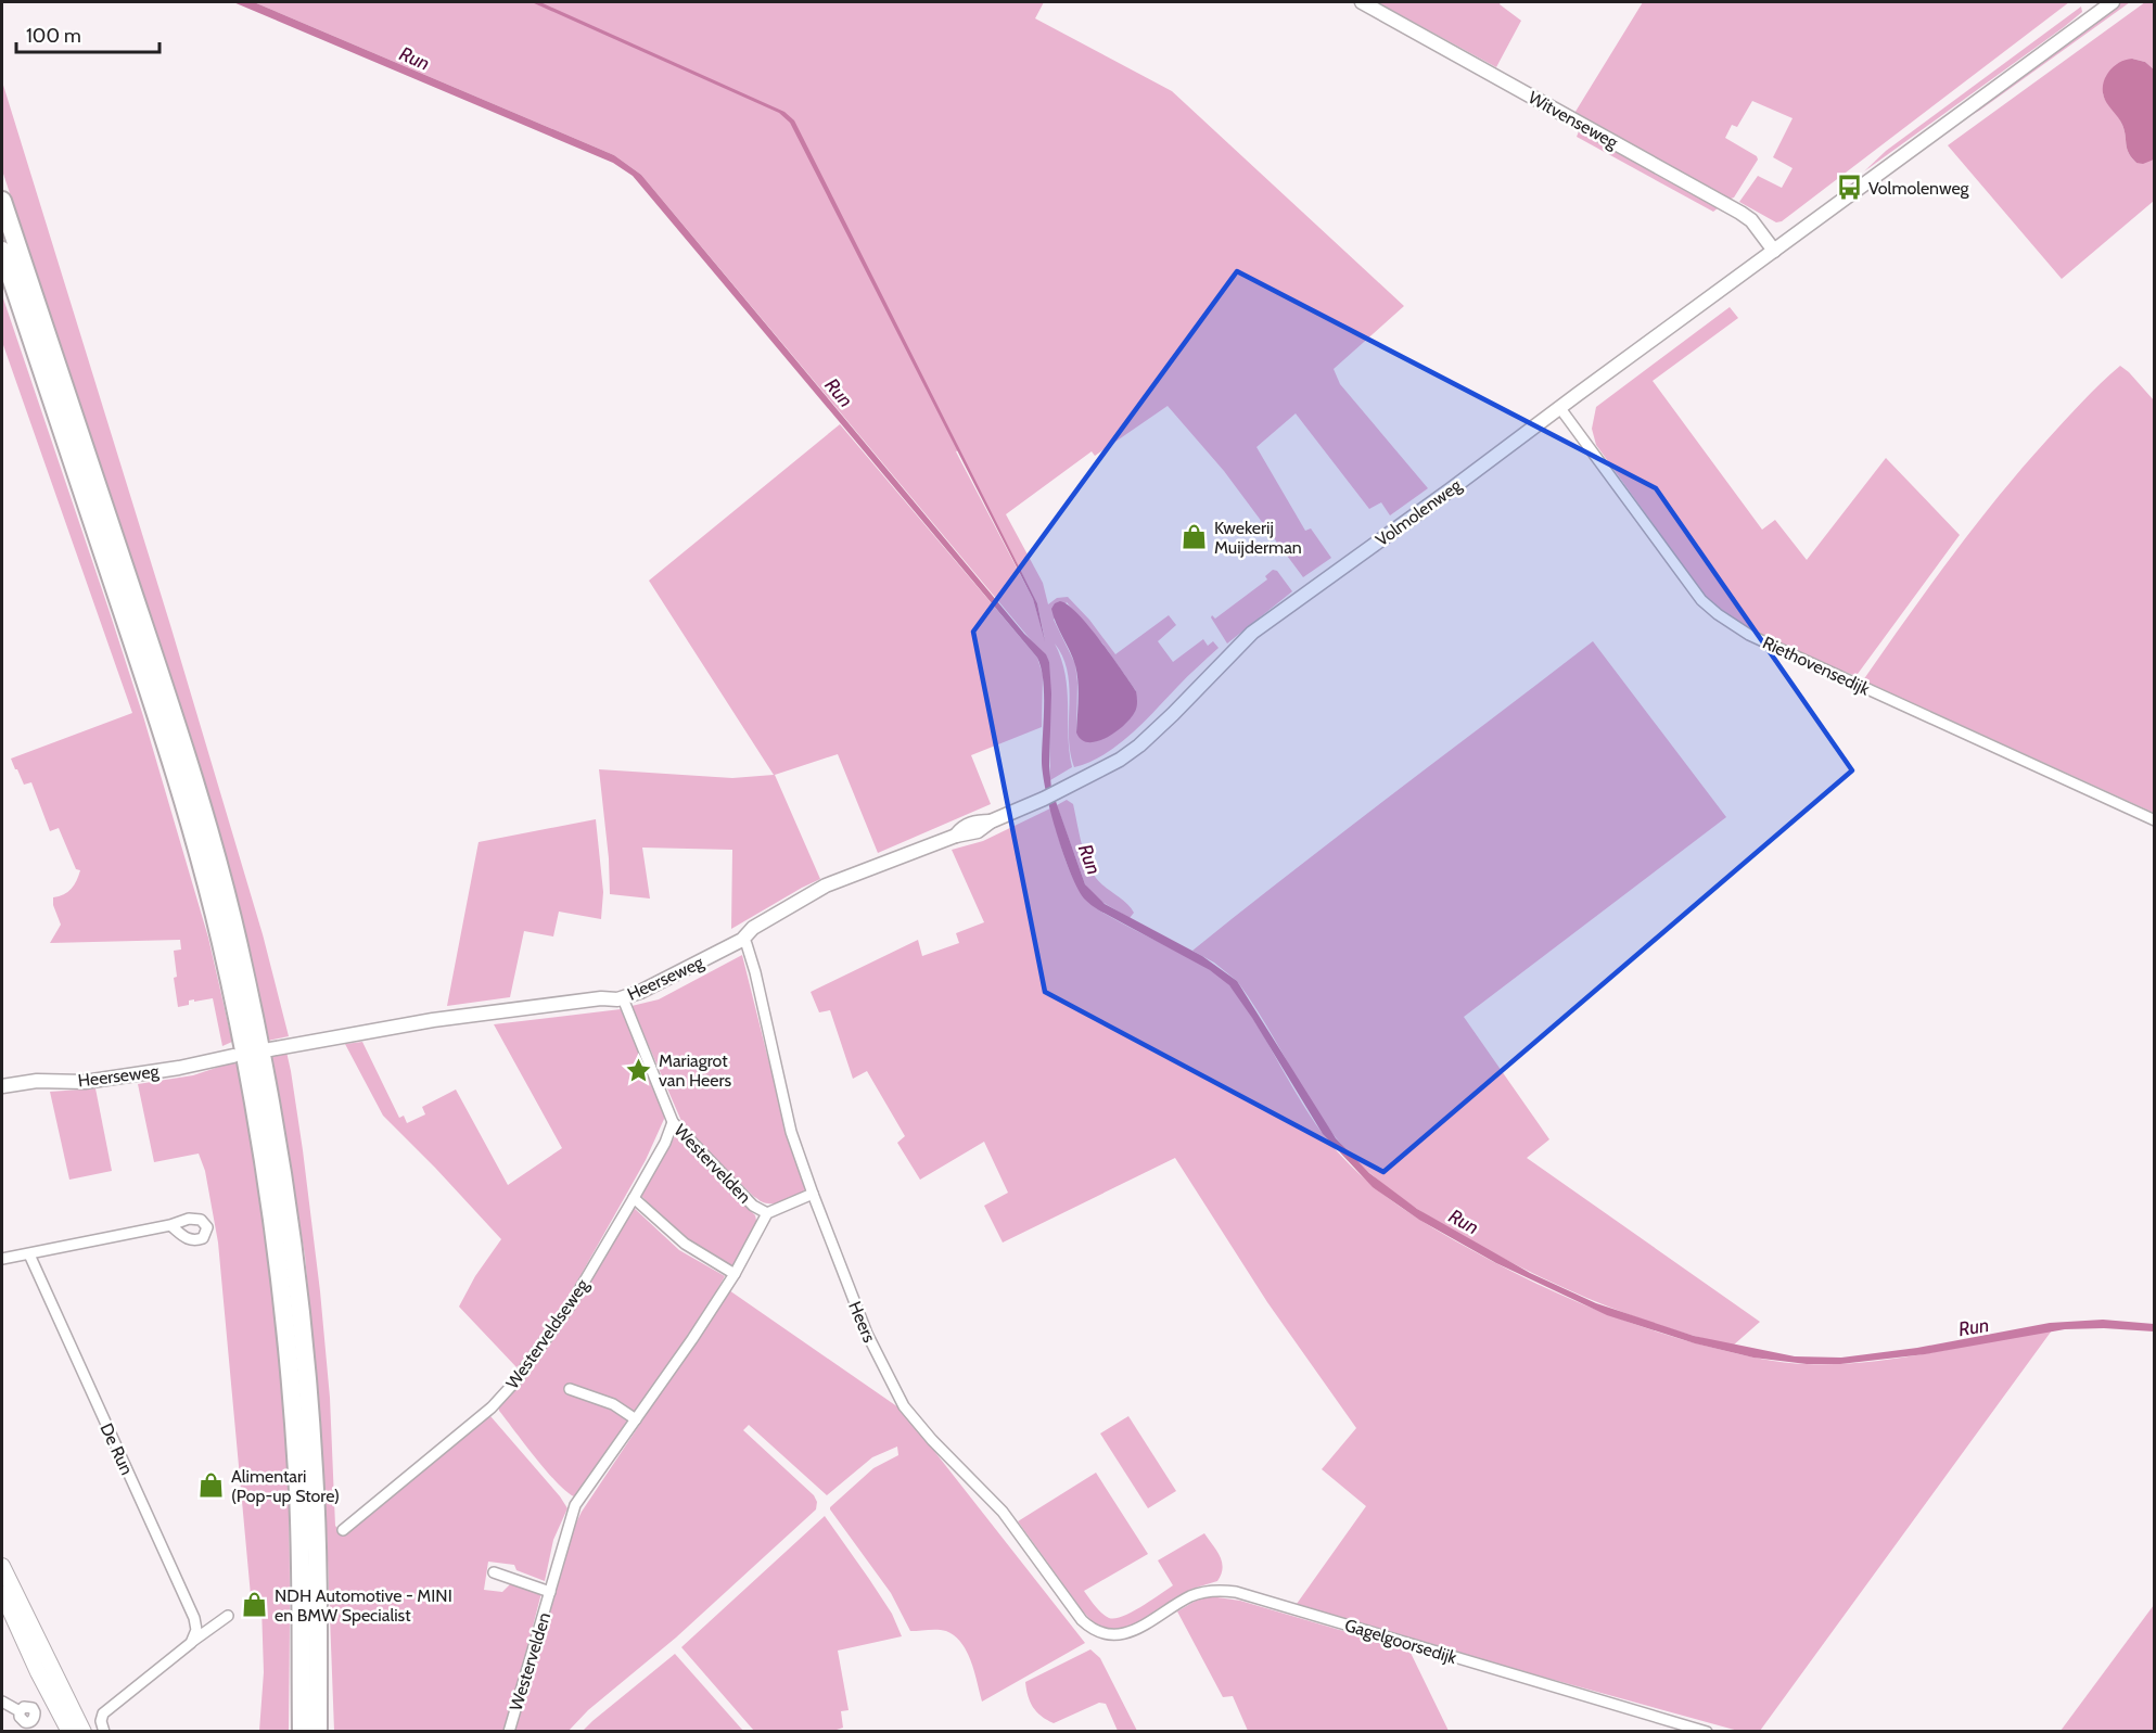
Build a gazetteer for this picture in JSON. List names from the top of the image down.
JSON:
{
  "streets": {
    "street": [
      "Witvenseweg",
      "Volmolenweg",
      "Riethovensedijk",
      "Heerseweg",
      "Westervelden",
      "Heers",
      "Westerveldseweg",
      "De Run",
      "Gagelgoorsedijk"
    ]
  },
  "crossings": [
    ["Witvenseweg", "Volmolenweg"],
    ["Volmolenweg", "Riethovensedijk"],
    ["Volmolenweg", "Heerseweg"],
    ["Heerseweg", "Westervelden"],
    ["Heerseweg", "Heers"],
    ["Westervelden", "Heers"],
    ["Westervelden", "Westerveldseweg"],
    ["Heers", "Gagelgoorsedijk"]
  ],
  "water": ["Run"],
  "places": {
    "bus stop": ["Volmolenweg"],
    "shop": ["Kwekerij Muijderman", "Alimentari (Pop-up Store)", "NDH Automotive - MINI en BMW Specialist"],
    "place": ["Mariagrot van Heers"]
  },
  "scale_bar": "100 m"
}
